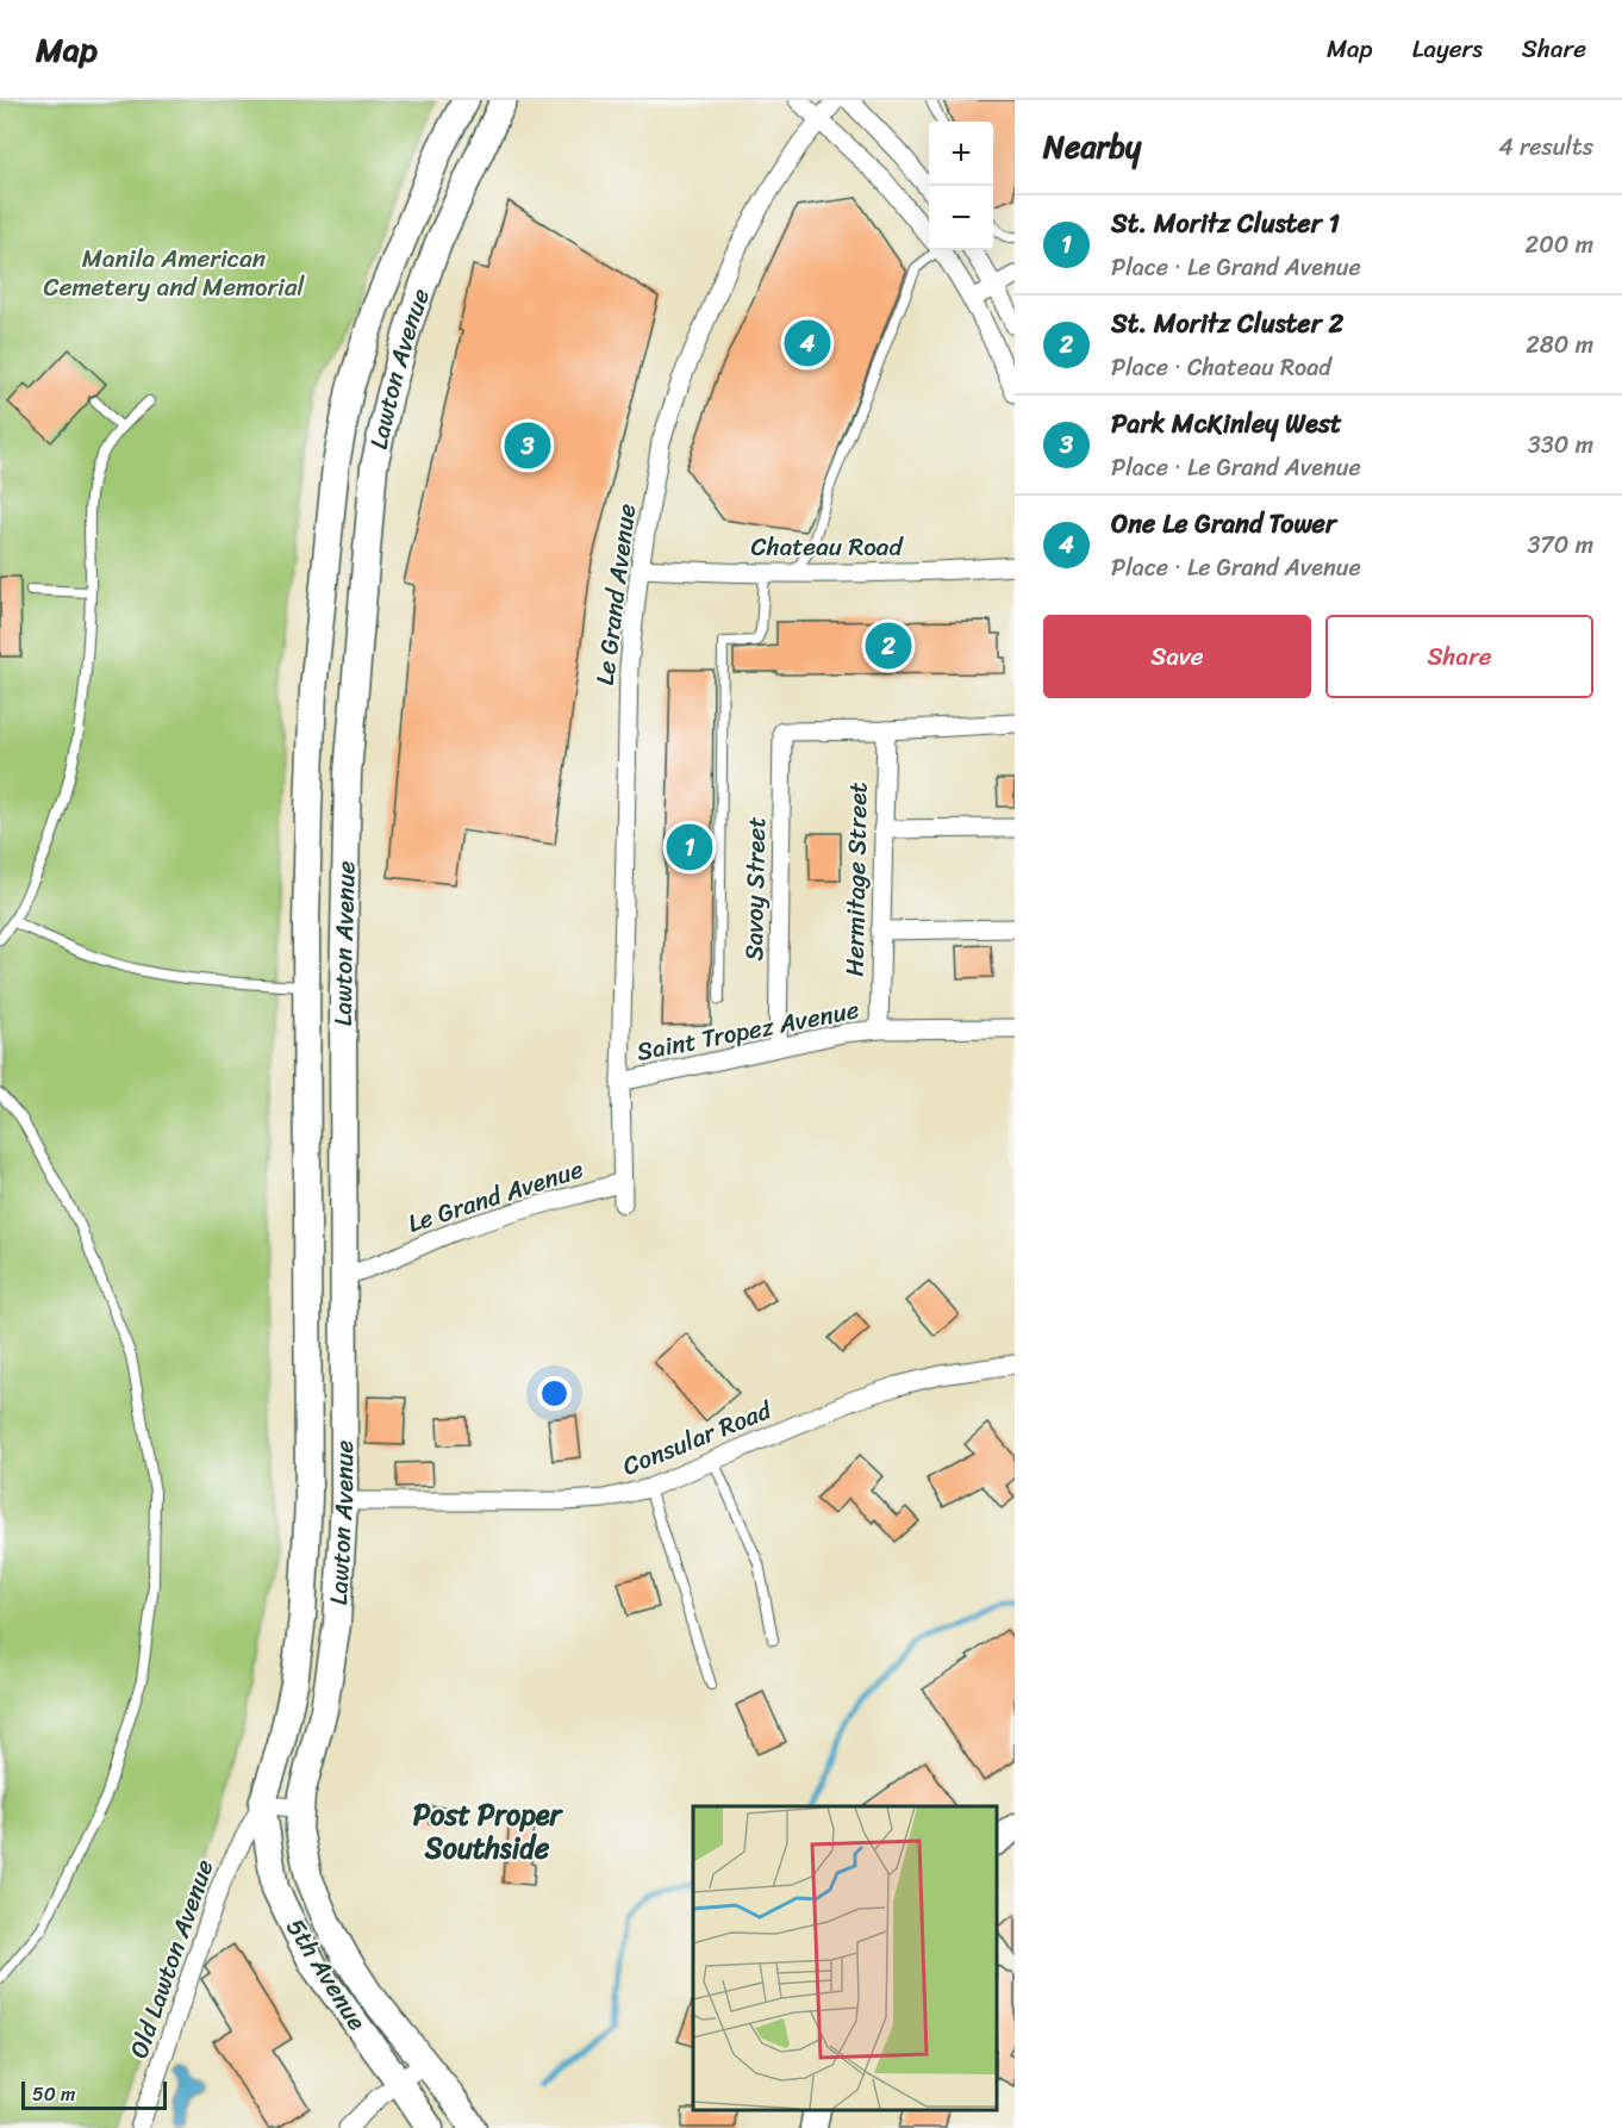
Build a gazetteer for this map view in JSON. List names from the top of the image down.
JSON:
{
  "streets": {
    "main road": ["Lawton Avenue", "5th Avenue"],
    "street": [
      "Chateau Road",
      "Le Grand Avenue",
      "Hermitage Street",
      "Savoy Street",
      "Saint Tropez Avenue",
      "Consular Road",
      "Old Lawton Avenue"
    ]
  },
  "crossings": [
    ["Lawton Avenue", "Le Grand Avenue"],
    ["Lawton Avenue", "Consular Road"],
    ["Lawton Avenue", "Old Lawton Avenue"],
    ["Lawton Avenue", "5th Avenue"],
    ["Chateau Road", "Le Grand Avenue"],
    ["Le Grand Avenue", "Saint Tropez Avenue"],
    ["Hermitage Street", "Savoy Street"],
    ["Hermitage Street", "Saint Tropez Avenue"],
    ["Savoy Street", "Saint Tropez Avenue"],
    ["Old Lawton Avenue", "5th Avenue"]
  ],
  "districts": ["Post Proper Southside"],
  "parks": ["Manila American Cemetery and Memorial"],
  "scale_bar": "50 m",
  "page": {
    "header": "Map",
    "nav": ["Map", "Layers", "Share"],
    "heading": ["Nearby", "4 results"],
    "map_buttons": ["+", "−"],
    "list": [
      {
        "mark": "1",
        "name": "St. Moritz Cluster 1",
        "note": "Place · Le Grand Avenue",
        "value": "200 m"
      },
      {
        "mark": "2",
        "name": "St. Moritz Cluster 2",
        "note": "Place · Chateau Road",
        "value": "280 m"
      },
      {
        "mark": "3",
        "name": "Park McKinley West",
        "note": "Place · Le Grand Avenue",
        "value": "330 m"
      },
      {
        "mark": "4",
        "name": "One Le Grand Tower",
        "note": "Place · Le Grand Avenue",
        "value": "370 m"
      }
    ],
    "pins": [
      "4",
      "3",
      "2",
      "1"
    ],
    "buttons": ["Save", "Share"],
    "scale": "50 m"
  }
}
